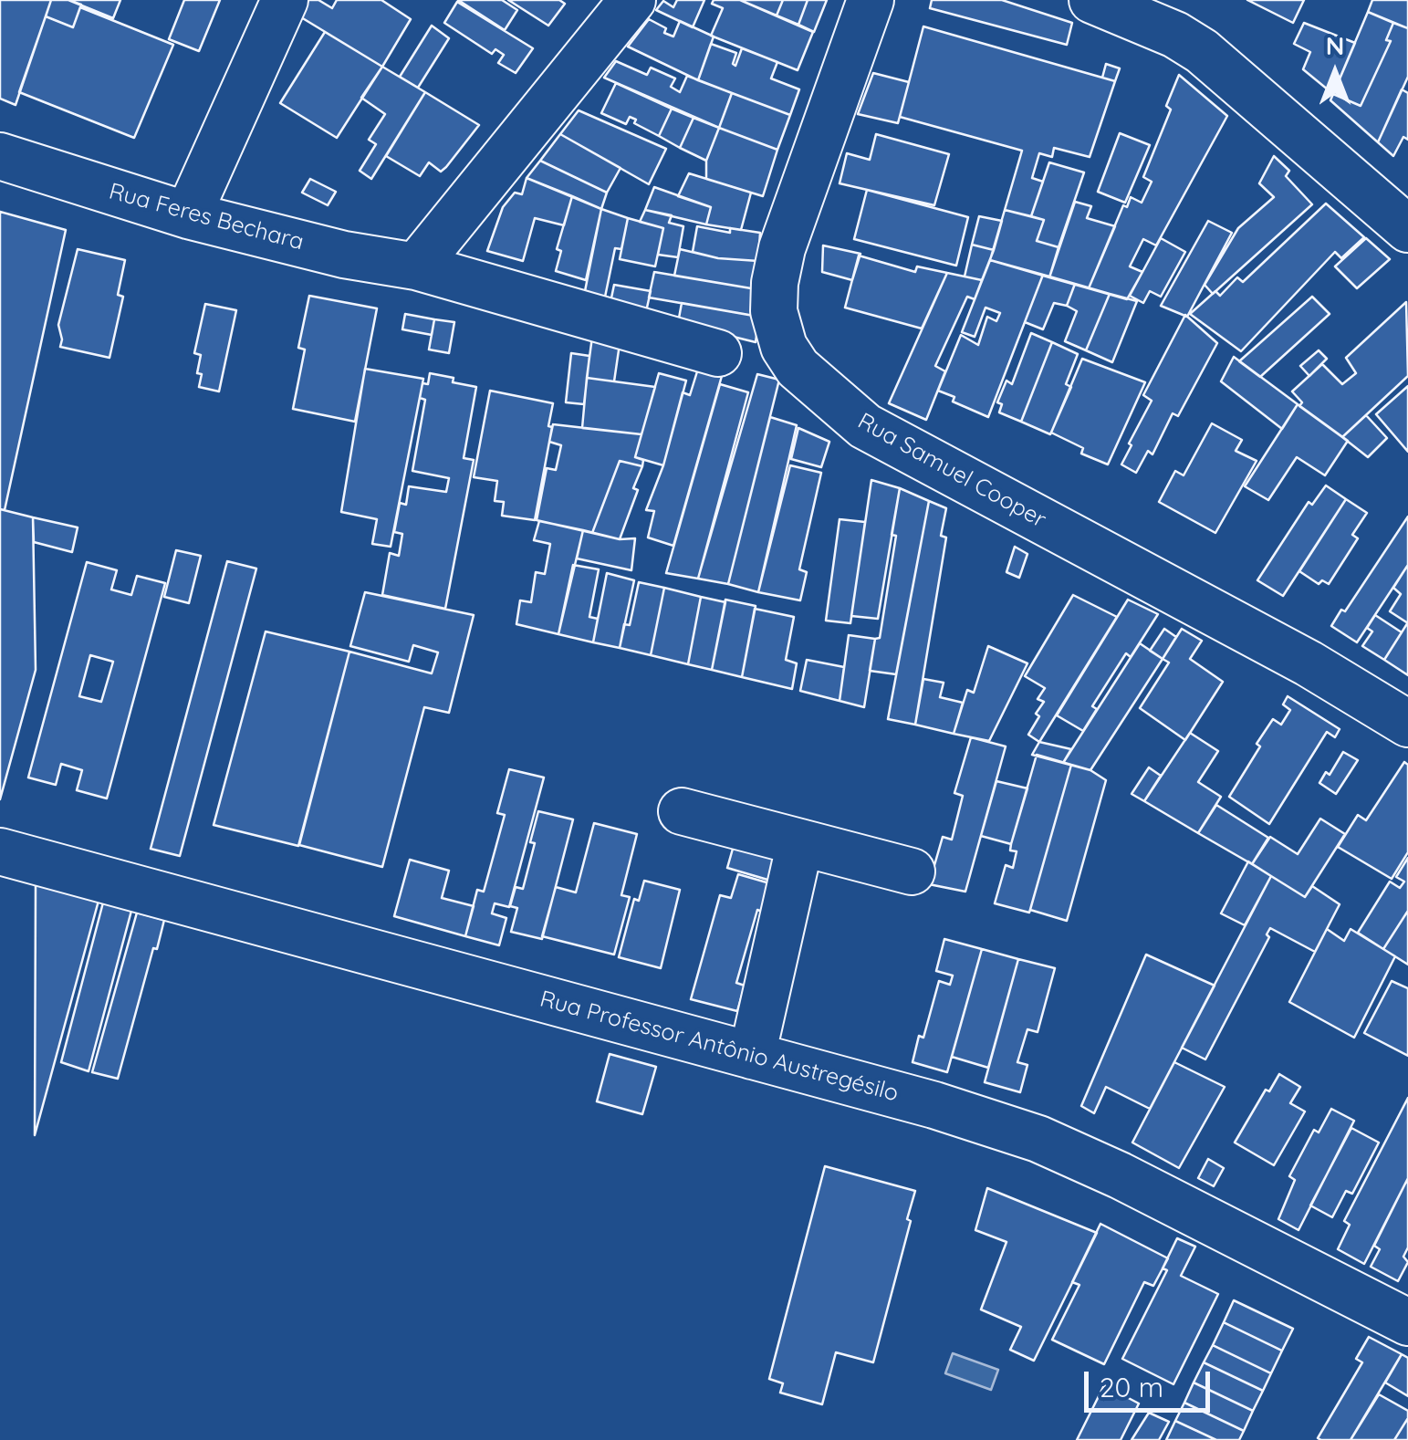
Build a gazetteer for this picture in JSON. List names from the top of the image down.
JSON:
{
  "streets": {
    "street": ["Rua Feres Bechara", "Rua Samuel Cooper", "Rua Professor Antônio Austregésilo"]
  },
  "scale_bar": "20 m",
  "north": "top"
}
